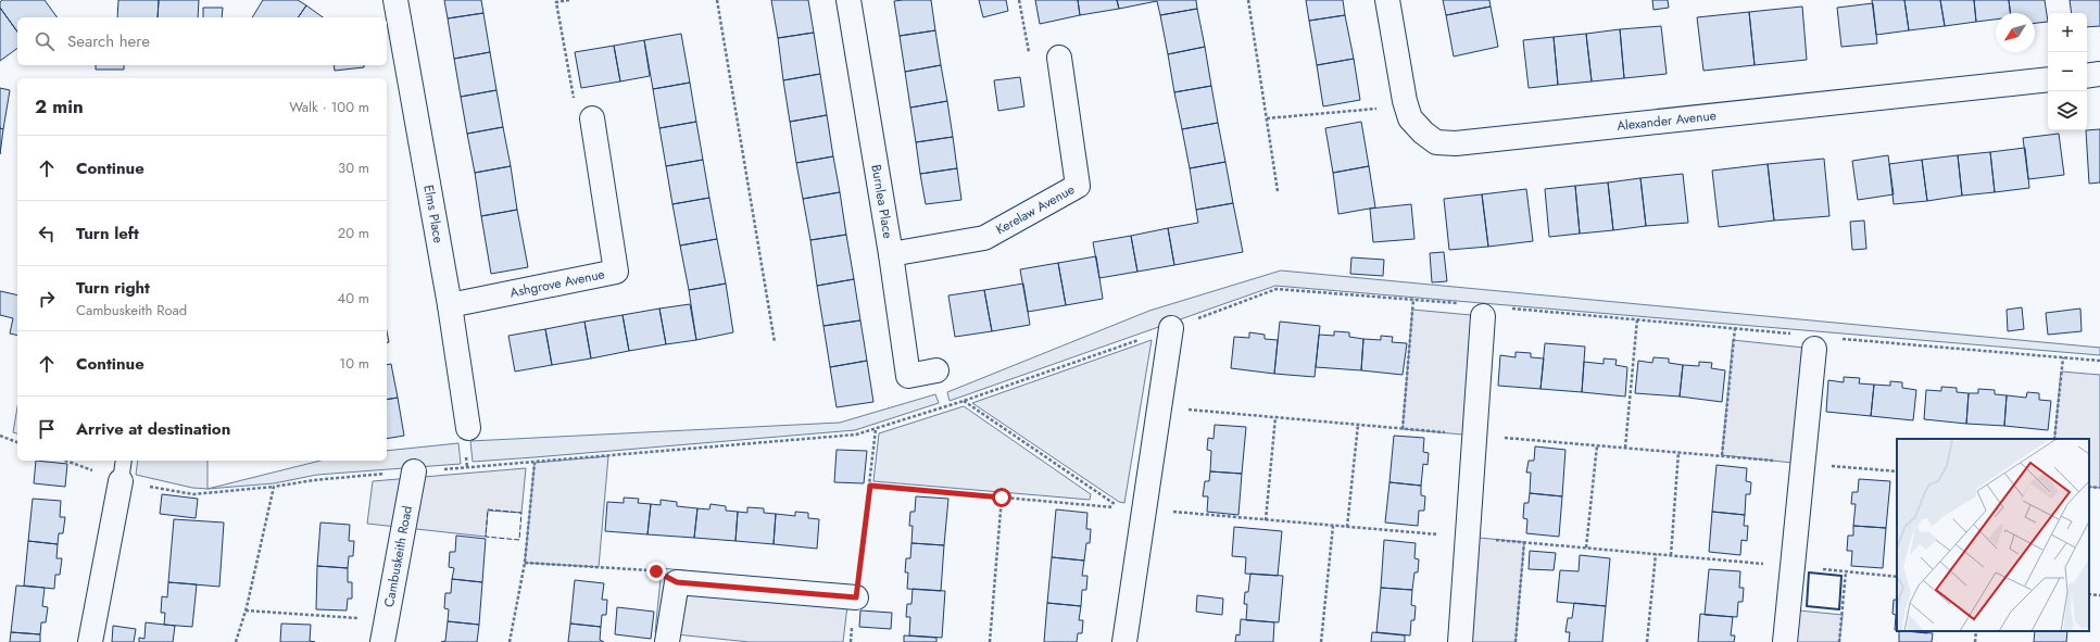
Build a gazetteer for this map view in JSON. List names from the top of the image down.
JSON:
{
  "streets": {
    "street": [
      "Alexander Avenue",
      "Burnlea Place",
      "Kerelaw Avenue",
      "Elms Place",
      "Ashgrove Avenue",
      "Cambuskeith Road"
    ]
  },
  "crossings": [
    ["Burnlea Place", "Kerelaw Avenue"],
    ["Elms Place", "Ashgrove Avenue"]
  ],
  "north": "bottom left",
  "page": {
    "map_buttons": ["+", "−"],
    "search": "Search here",
    "heading": ["2 min", "Walk · 100 m"],
    "list": [
      ["Continue", "30 m"],
      ["Turn left", "20 m"],
      ["Turn right", "Cambuskeith Road", "40 m"],
      ["Continue", "10 m"],
      "Arrive at destination"
    ]
  }
}
